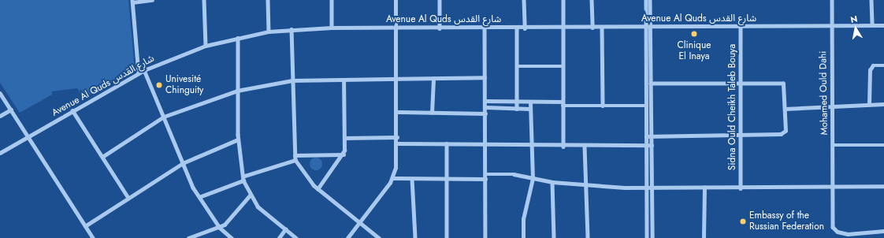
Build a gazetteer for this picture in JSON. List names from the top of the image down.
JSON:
{
  "streets": {
    "street": ["Avenue Al Quds شارع القدس", "Mohamed Ould Dahi", "Sidna Ould Cheikh Taleb Bouya"]
  },
  "crossings": [
    ["Avenue Al Quds شارع القدس", "Mohamed Ould Dahi"],
    ["Avenue Al Quds شارع القدس", "Sidna Ould Cheikh Taleb Bouya"]
  ],
  "places": ["Clinique El Inaya", "Univesité Chinguity", "Embassy of the Russian Federation"],
  "north": "top"
}
